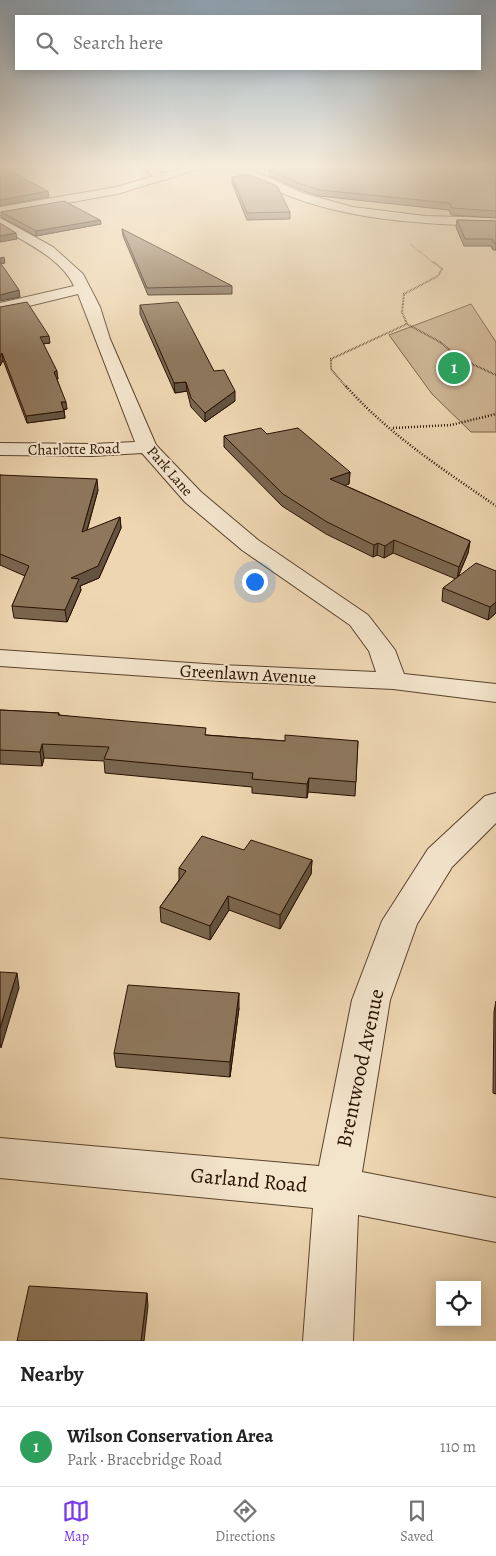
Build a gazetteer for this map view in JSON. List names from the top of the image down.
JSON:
{
  "streets": {
    "street": [
      "Charlotte Road",
      "Park Lane",
      "Greenlawn Avenue",
      "Brentwood Avenue",
      "Garland Road"
    ]
  },
  "crossings": [
    ["Charlotte Road", "Park Lane"],
    ["Park Lane", "Greenlawn Avenue"],
    ["Brentwood Avenue", "Garland Road"]
  ],
  "page": {
    "search": "Search here",
    "pins": "1",
    "heading": "Nearby",
    "list": [
      {
        "mark": "1",
        "name": "Wilson Conservation Area",
        "note": "Park · Bracebridge Road",
        "value": "110 m"
      }
    ],
    "nav": ["Map", "Directions", "Saved"]
  }
}
